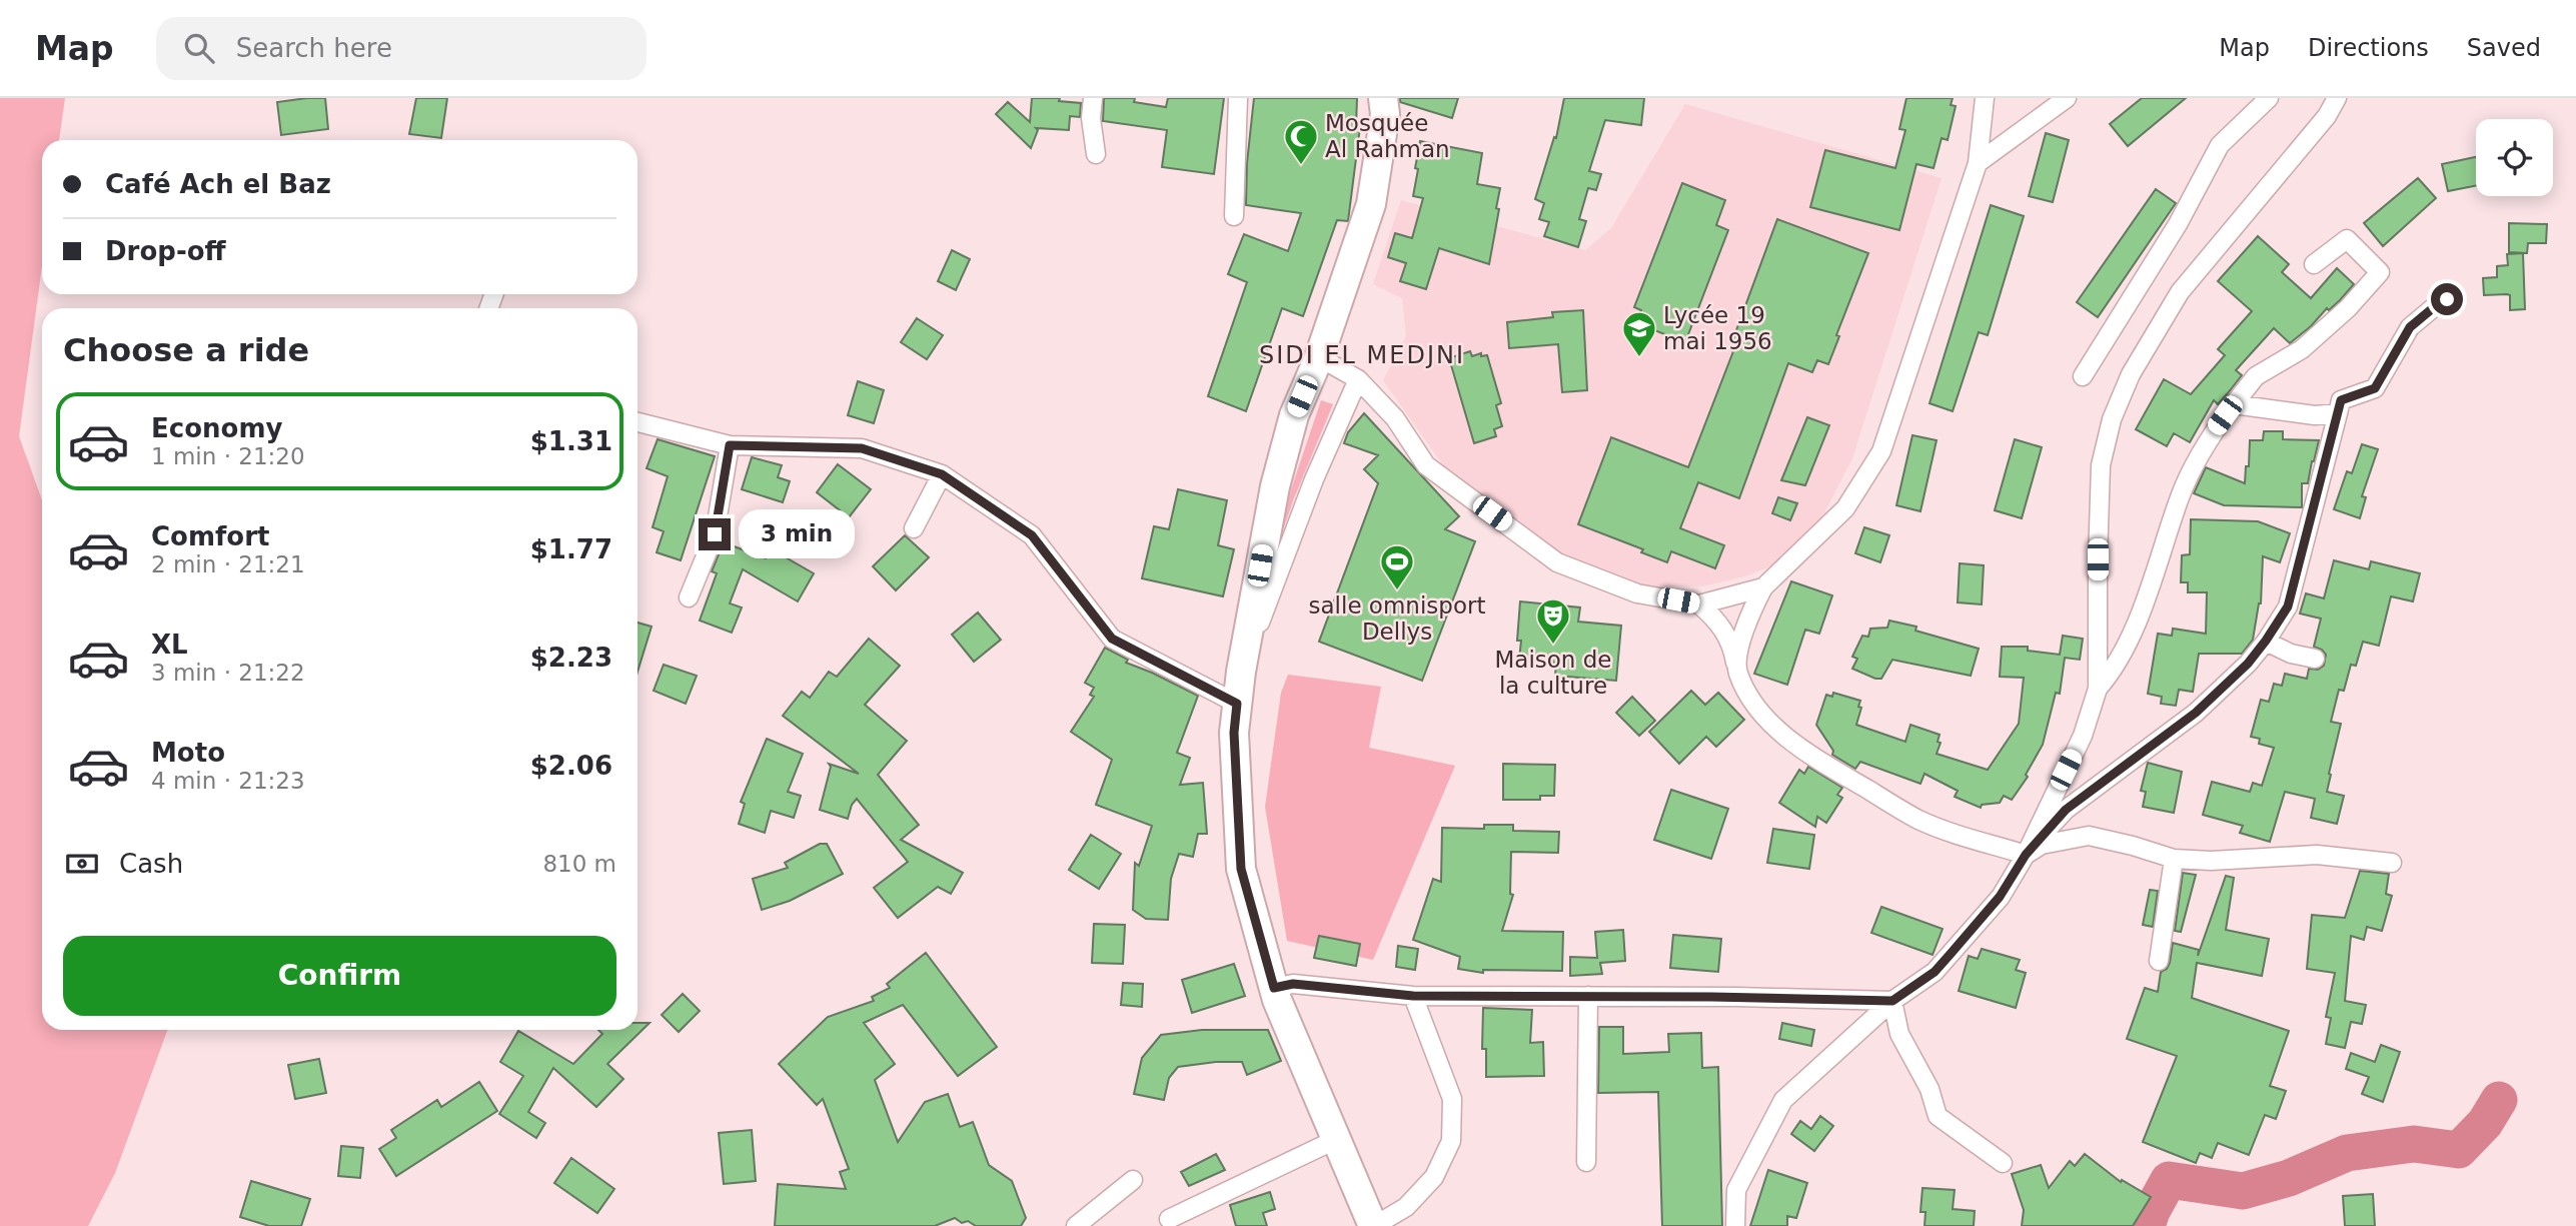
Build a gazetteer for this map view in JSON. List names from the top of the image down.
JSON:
{
  "districts": ["SIDI EL MEDJNI"],
  "places": {
    "mosque": ["Mosquée Al Rahman"],
    "school or university": ["Lycée 19 mai 1956"],
    "sports": ["salle omnisport Dellys"],
    "theatre": ["Maison de la culture"]
  },
  "page": {
    "header": "Map",
    "search": "Search here",
    "nav": ["Map", "Directions", "Saved"],
    "banner": ["Café Ach el Baz", "Drop-off"],
    "heading": "Choose a ride",
    "list": [
      {
        "name": "Economy",
        "note": "1 min · 21:20",
        "value": "$1.31"
      },
      {
        "name": "Comfort",
        "note": "2 min · 21:21",
        "value": "$1.77"
      },
      {
        "name": "XL",
        "note": "3 min · 21:22",
        "value": "$2.23"
      },
      {
        "name": "Moto",
        "note": "4 min · 21:23",
        "value": "$2.06"
      }
    ],
    "bubble": "3 min",
    "pay": ["Cash", "810 m"],
    "buttons": "Confirm"
  }
}
